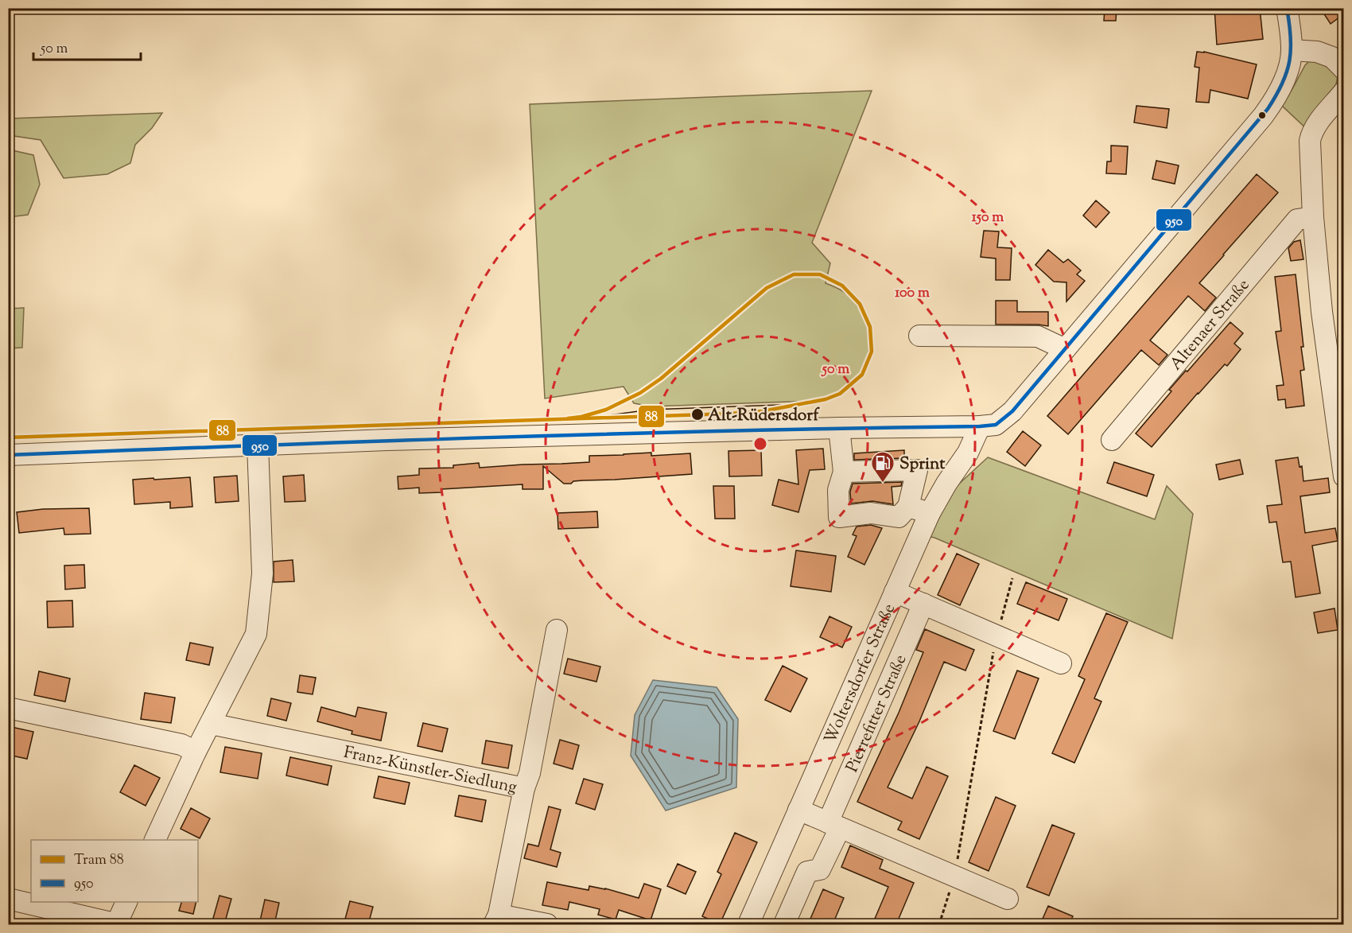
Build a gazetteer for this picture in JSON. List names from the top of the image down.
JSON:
{
  "streets": {
    "street": [
      "Altenaer Straße",
      "Woltersdorfer Straße",
      "Pierrefitter Straße",
      "Franz-Künstler-Siedlung"
    ]
  },
  "places": {
    "other": ["Alt-Rüdersdorf"],
    "fuel station": ["Sprint"]
  },
  "lines": ["transit line 950", "tram line 88"],
  "legend": ["Tram 88", "950"],
  "scale_bar": "50 m",
  "rings": ["150 m", "100 m", "50 m"]
}
